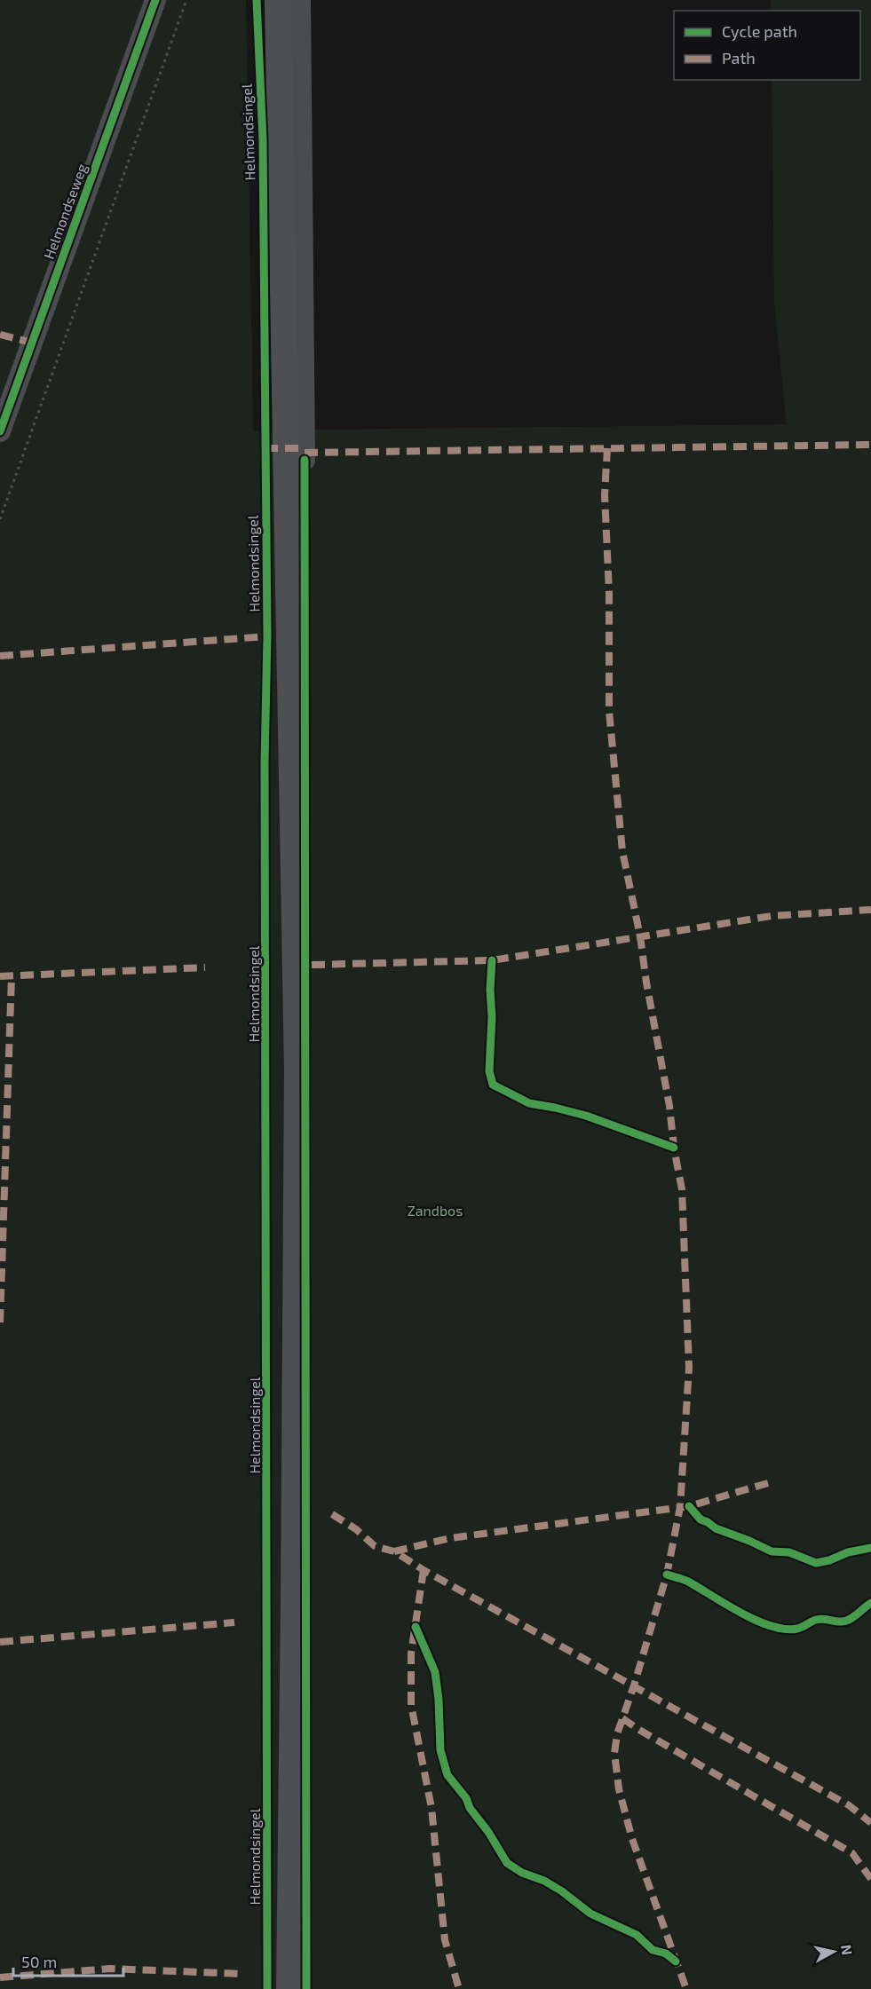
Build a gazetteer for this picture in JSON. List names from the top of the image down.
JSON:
{
  "streets": {
    "street": ["Helmondseweg"],
    "cycle path": ["Helmondsingel"]
  },
  "parks": ["Zandbos"],
  "legend": ["Cycle path", "Path"],
  "scale_bar": "50 m",
  "north": "right"
}
